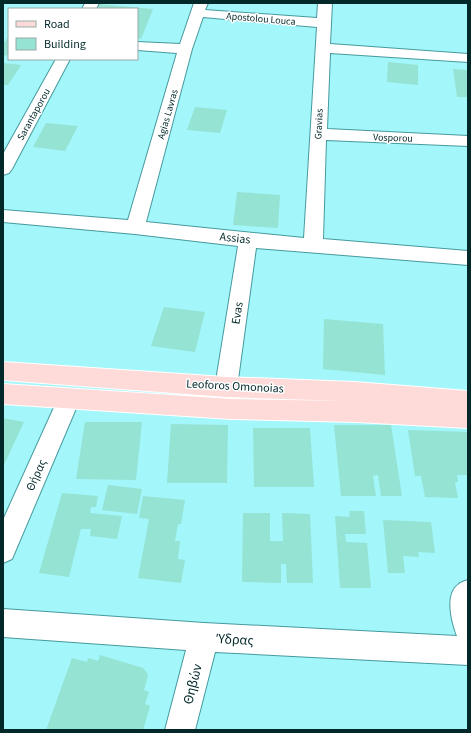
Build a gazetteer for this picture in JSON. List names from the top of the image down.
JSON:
{
  "streets": {
    "main road": ["Leoforos Omonoias"],
    "street": [
      "Apostolou Louca",
      "Sarantaporou",
      "Agias Lavras",
      "Gravias",
      "Vosporou",
      "Assias",
      "Evas",
      "Θήρας",
      "Ύδρας",
      "Θηβών"
    ]
  },
  "crossings": [
    ["Apostolou Louca", "Agias Lavras"],
    ["Apostolou Louca", "Gravias"],
    ["Agias Lavras", "Assias"],
    ["Gravias", "Vosporou"],
    ["Gravias", "Assias"],
    ["Assias", "Evas"],
    ["Evas", "Leoforos Omonoias"],
    ["Leoforos Omonoias", "Θήρας"],
    ["Ύδρας", "Θηβών"]
  ],
  "legend": ["Road", "Building"]
}
